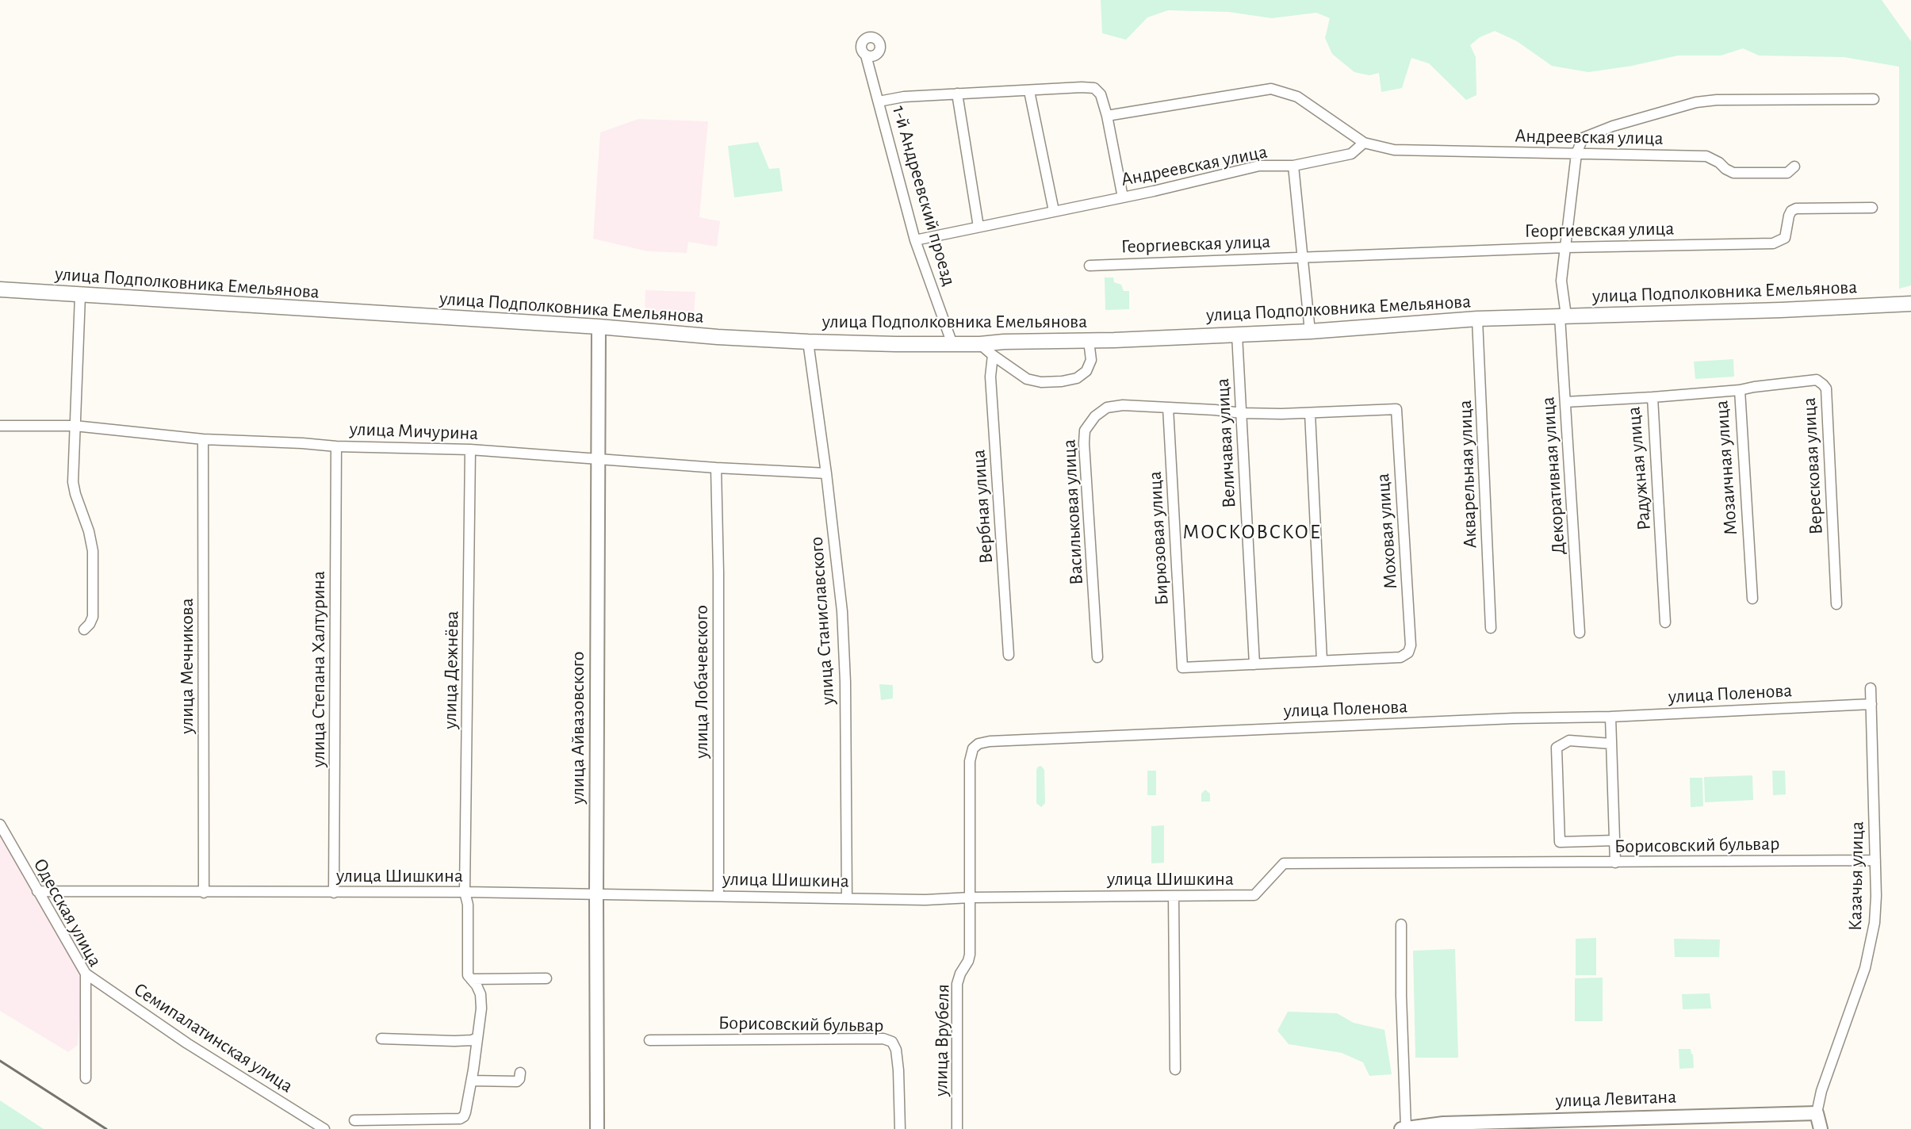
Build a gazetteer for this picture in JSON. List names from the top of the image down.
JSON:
{
  "streets": {
    "main road": ["улица Подполковника Емельянова"],
    "street": [
      "Андреевская улица",
      "1-й Андреевский проезд",
      "Георгиевская улица",
      "улица Мичурина",
      "Величавая улица",
      "Вересковая улица",
      "Мозаичная улица",
      "Радужная улица",
      "Акварельная улица",
      "Декоративная улица",
      "Вербная улица",
      "Васильковая улица",
      "Моховая улица",
      "Бирюзовая улица",
      "улица Станиславского",
      "улица Мечникова",
      "улица Степана Халтурина",
      "улица Дежнёва",
      "улица Лобачевского",
      "улица Поленова",
      "улица Айвазовского",
      "Борисовский бульвар",
      "улица Шишкина",
      "Казачья улица",
      "Одесская улица",
      "Семипалатинская улица",
      "улица Врубеля",
      "улица Левитана"
    ]
  },
  "crossings": [
    ["Андреевская улица", "1-й Андреевский проезд"],
    ["Андреевская улица", "Декоративная улица"],
    ["1-й Андреевский проезд", "улица Подполковника Емельянова"],
    ["Георгиевская улица", "Декоративная улица"],
    ["улица Подполковника Емельянова", "Величавая улица"],
    ["улица Подполковника Емельянова", "Акварельная улица"],
    ["улица Подполковника Емельянова", "Декоративная улица"],
    ["улица Подполковника Емельянова", "улица Станиславского"],
    ["улица Подполковника Емельянова", "улица Айвазовского"],
    ["улица Мичурина", "улица Станиславского"],
    ["улица Мичурина", "улица Мечникова"],
    ["улица Мичурина", "улица Степана Халтурина"],
    ["улица Мичурина", "улица Дежнёва"],
    ["улица Мичурина", "улица Лобачевского"],
    ["улица Мичурина", "улица Айвазовского"],
    ["Величавая улица", "Моховая улица"],
    ["Вересковая улица", "Мозаичная улица"],
    ["Мозаичная улица", "Радужная улица"],
    ["Радужная улица", "Декоративная улица"],
    ["Васильковая улица", "Моховая улица"],
    ["Васильковая улица", "Бирюзовая улица"],
    ["Моховая улица", "Бирюзовая улица"],
    ["улица Станиславского", "улица Шишкина"],
    ["улица Мечникова", "улица Шишкина"],
    ["улица Степана Халтурина", "улица Шишкина"],
    ["улица Дежнёва", "улица Шишкина"],
    ["улица Лобачевского", "улица Шишкина"],
    ["улица Поленова", "улица Шишкина"],
    ["улица Поленова", "Казачья улица"],
    ["улица Поленова", "улица Врубеля"],
    ["улица Айвазовского", "улица Шишкина"],
    ["Борисовский бульвар", "улица Шишкина"],
    ["Борисовский бульвар", "Казачья улица"],
    ["улица Шишкина", "Одесская улица"],
    ["улица Шишкина", "улица Врубеля"],
    ["Казачья улица", "улица Левитана"],
    ["Одесская улица", "Семипалатинская улица"]
  ],
  "districts": ["МОСКОВСКОЕ"]
}
